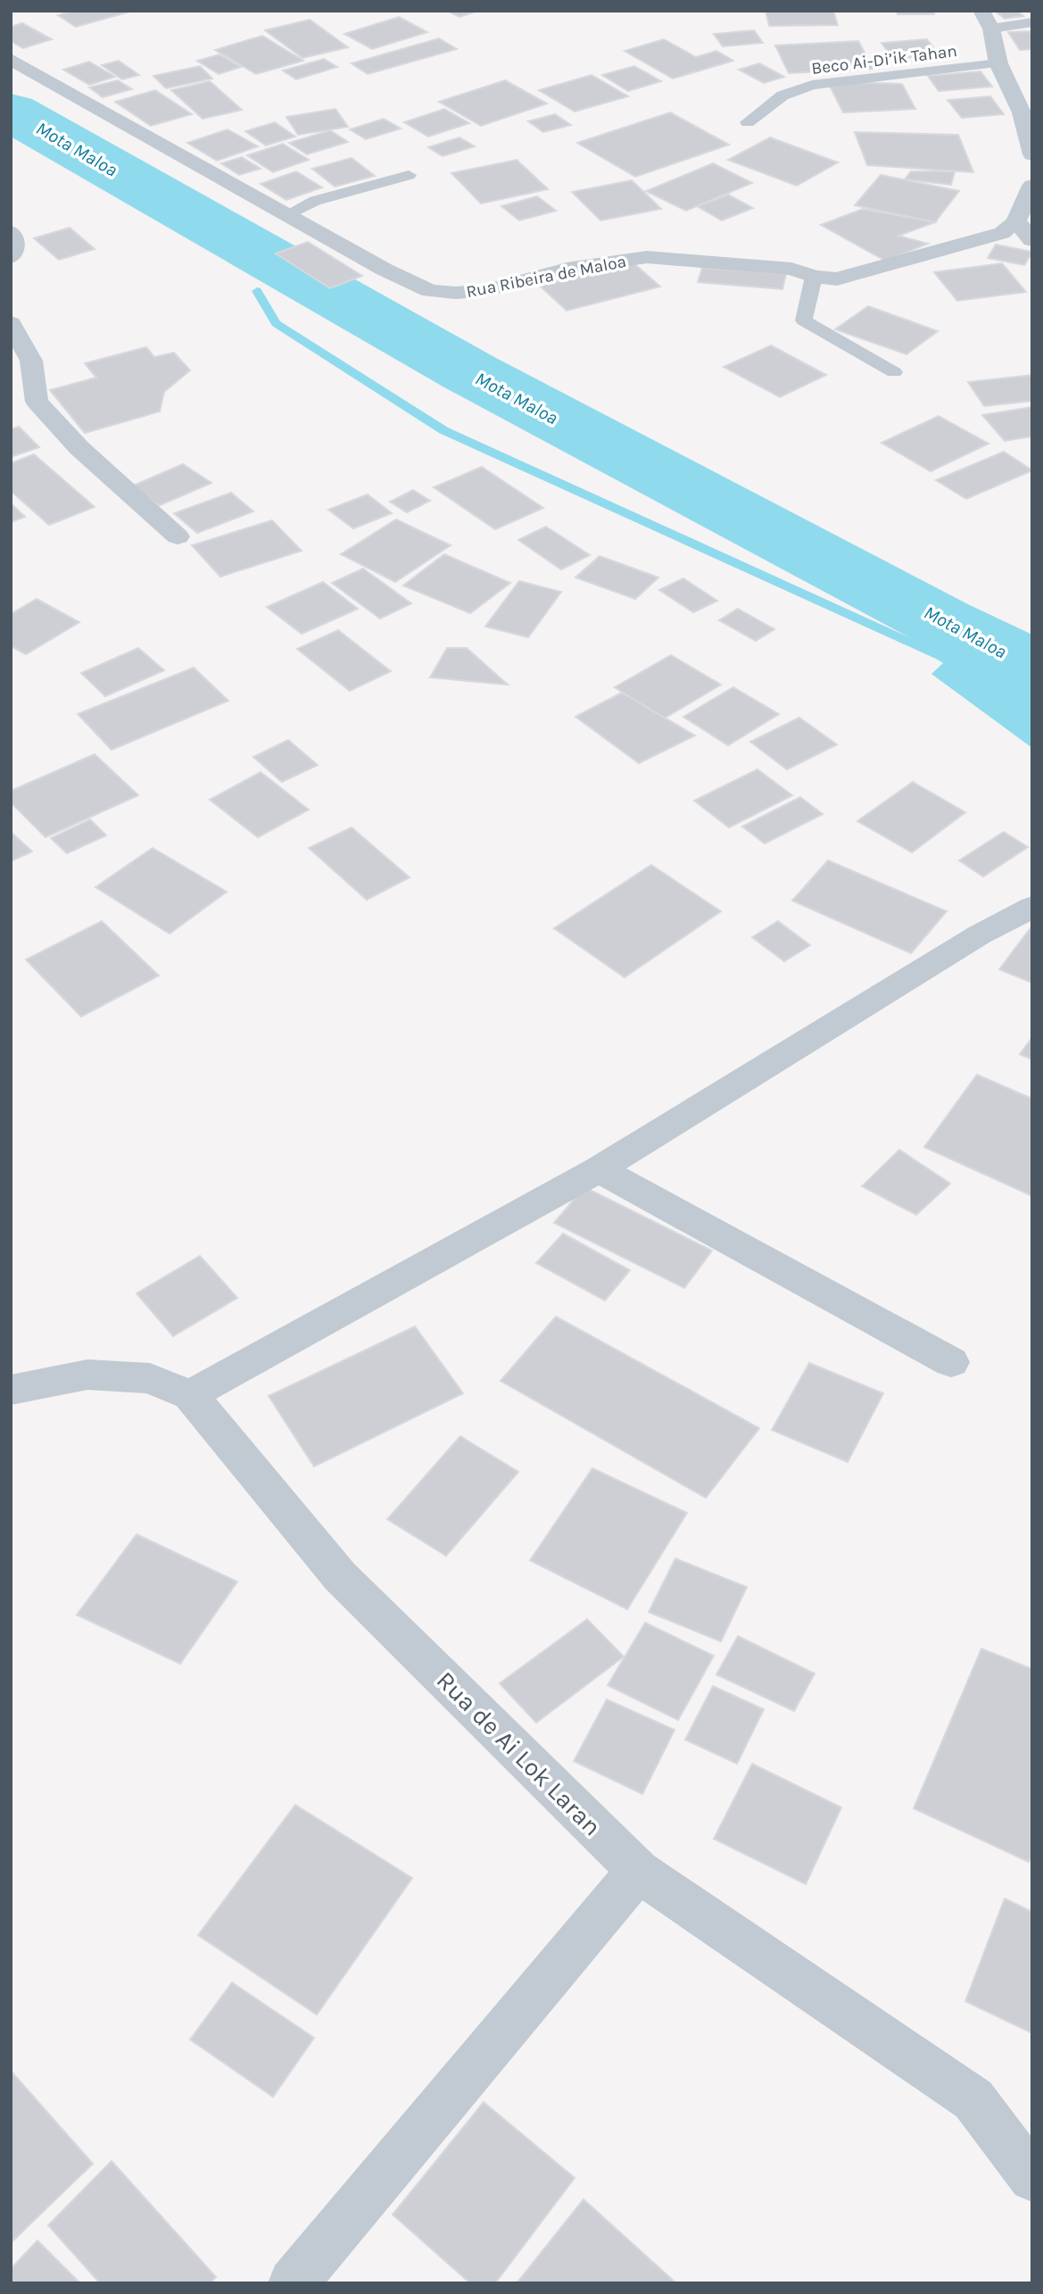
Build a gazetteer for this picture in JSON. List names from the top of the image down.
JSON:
{
  "streets": {
    "street": ["Rua Ribeira de Maloa", "Rua de Ai Lok Laran"],
    "lane": ["Beco Ai-Di’ik Tahan"]
  },
  "water": ["Mota Maloa"]
}
